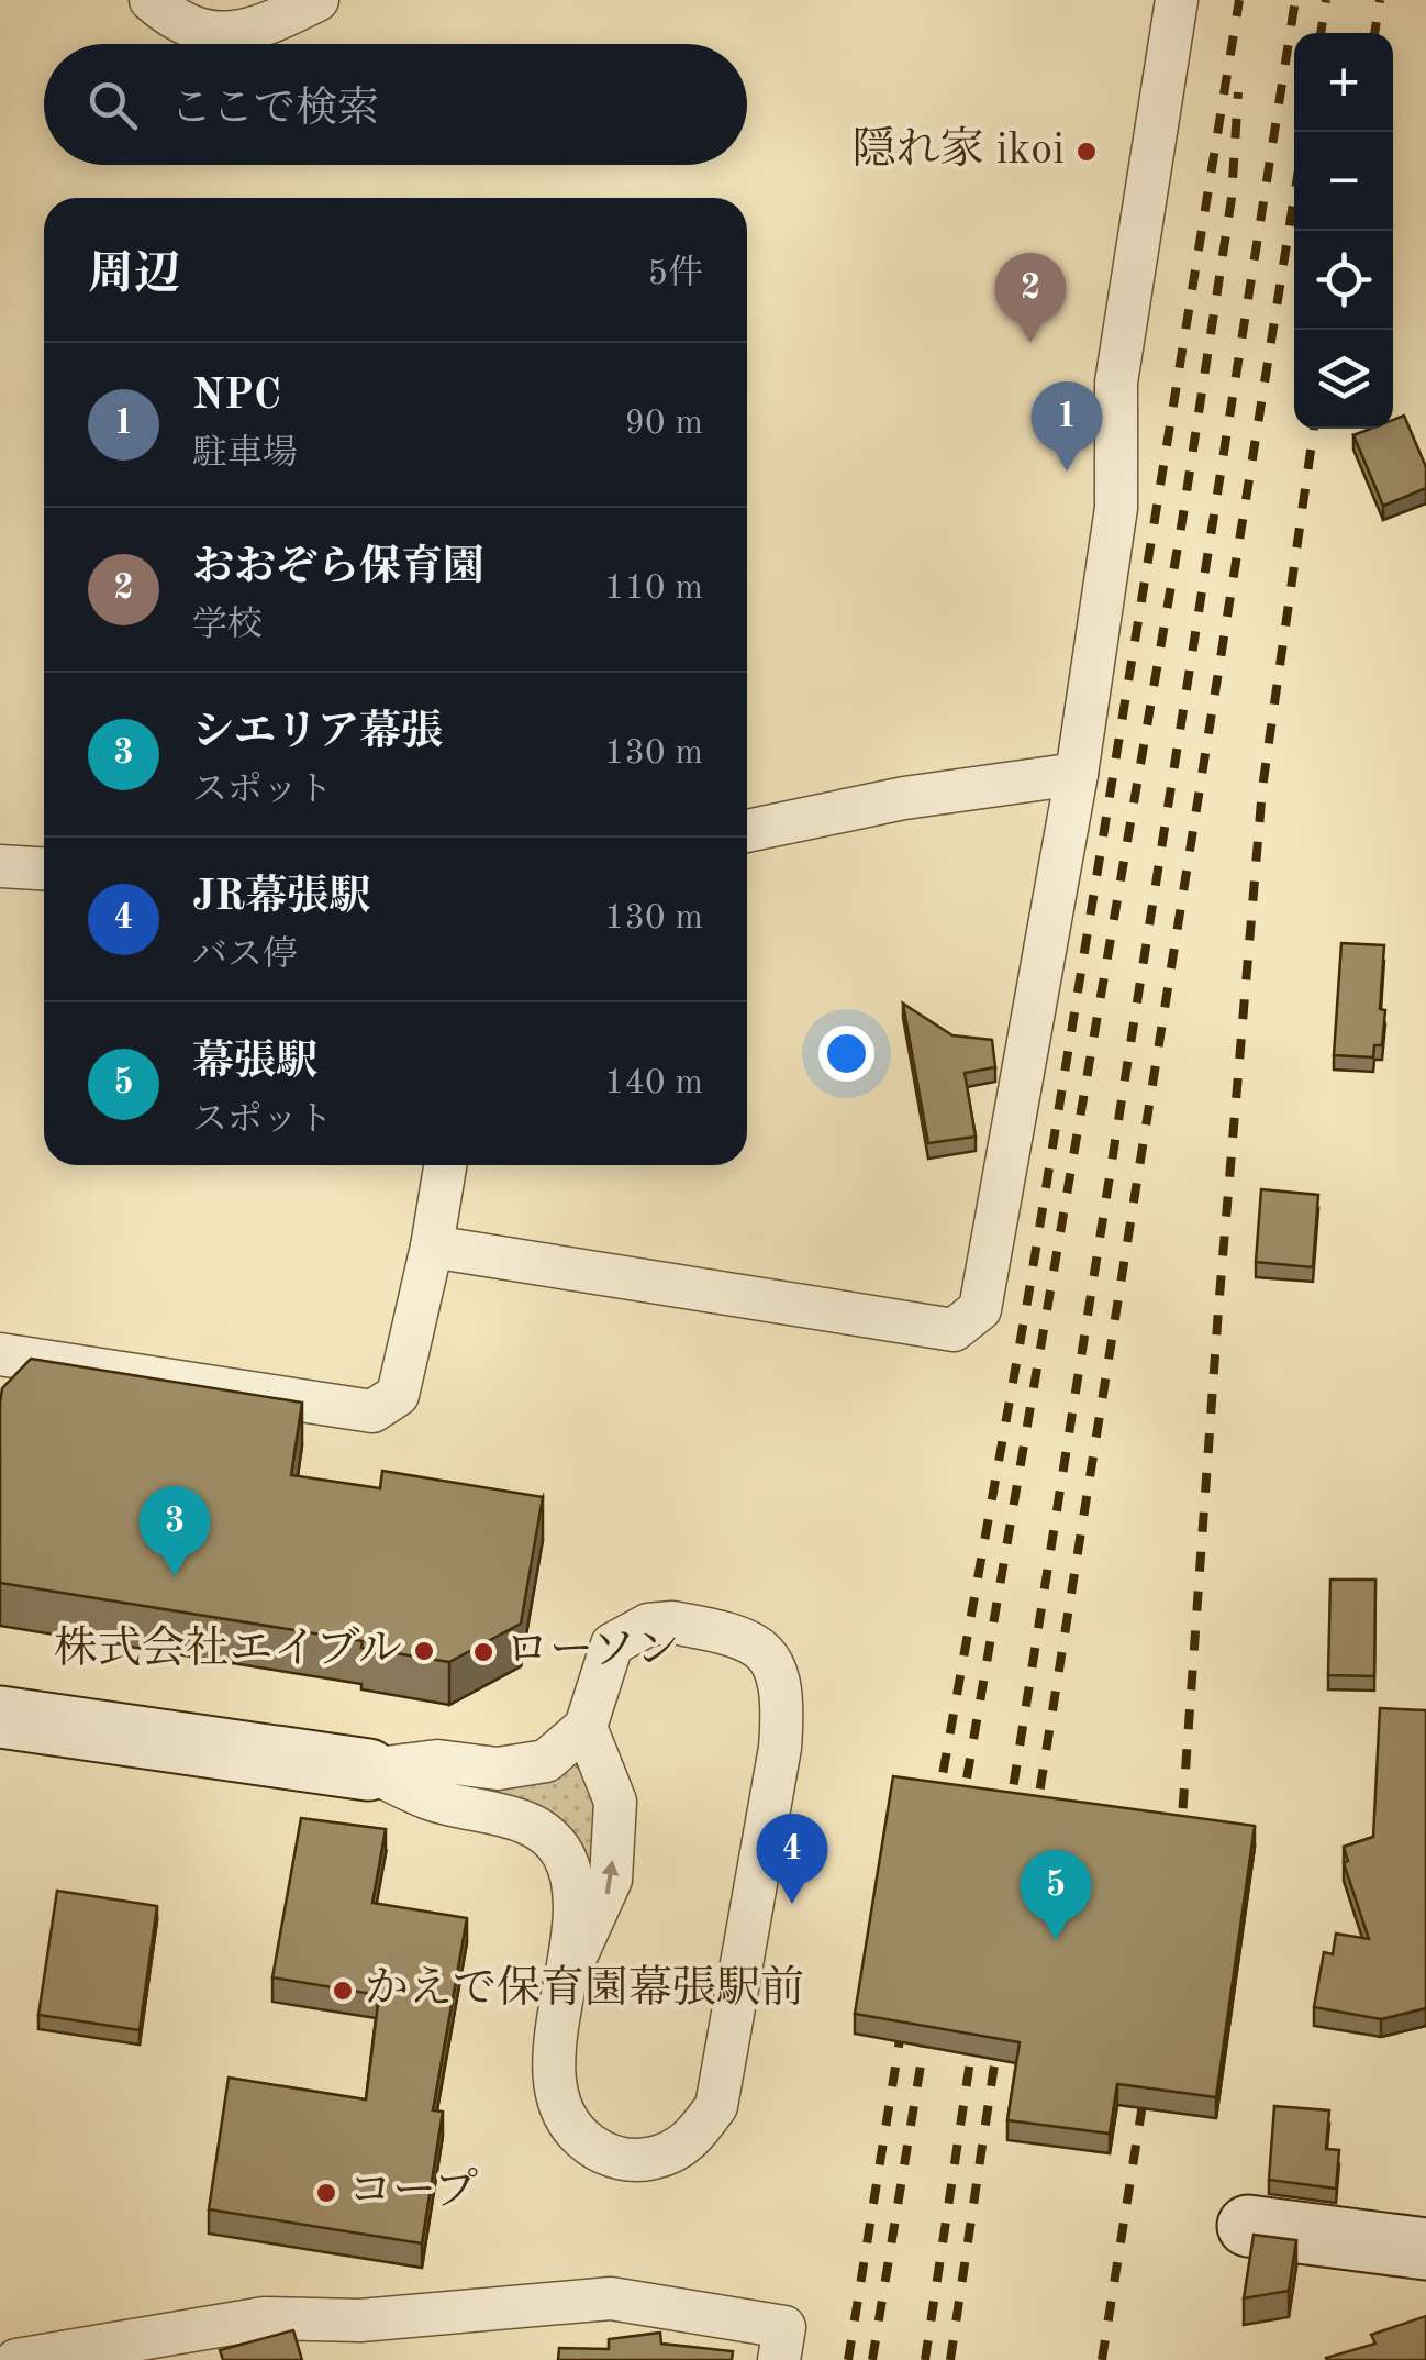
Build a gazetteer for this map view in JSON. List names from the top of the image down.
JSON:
{
  "places": [
    "隠れ家 ikoi",
    "株式会社エイブル",
    "ローソン",
    "かえで保育園幕張駅前",
    "コープ"
  ],
  "page": {
    "map_buttons": ["+", "−"],
    "search": "ここで検索",
    "heading": ["周辺", "5件"],
    "pins": [
      "2",
      "1",
      "3",
      "4",
      "5"
    ],
    "list": [
      {
        "mark": "1",
        "name": "NPC",
        "note": "駐車場",
        "value": "90 m"
      },
      {
        "mark": "2",
        "name": "おおぞら保育園",
        "note": "学校",
        "value": "110 m"
      },
      {
        "mark": "3",
        "name": "シエリア幕張",
        "note": "スポット",
        "value": "130 m"
      },
      {
        "mark": "4",
        "name": "JR幕張駅",
        "note": "バス停",
        "value": "130 m"
      },
      {
        "mark": "5",
        "name": "幕張駅",
        "note": "スポット",
        "value": "140 m"
      }
    ]
  }
}
